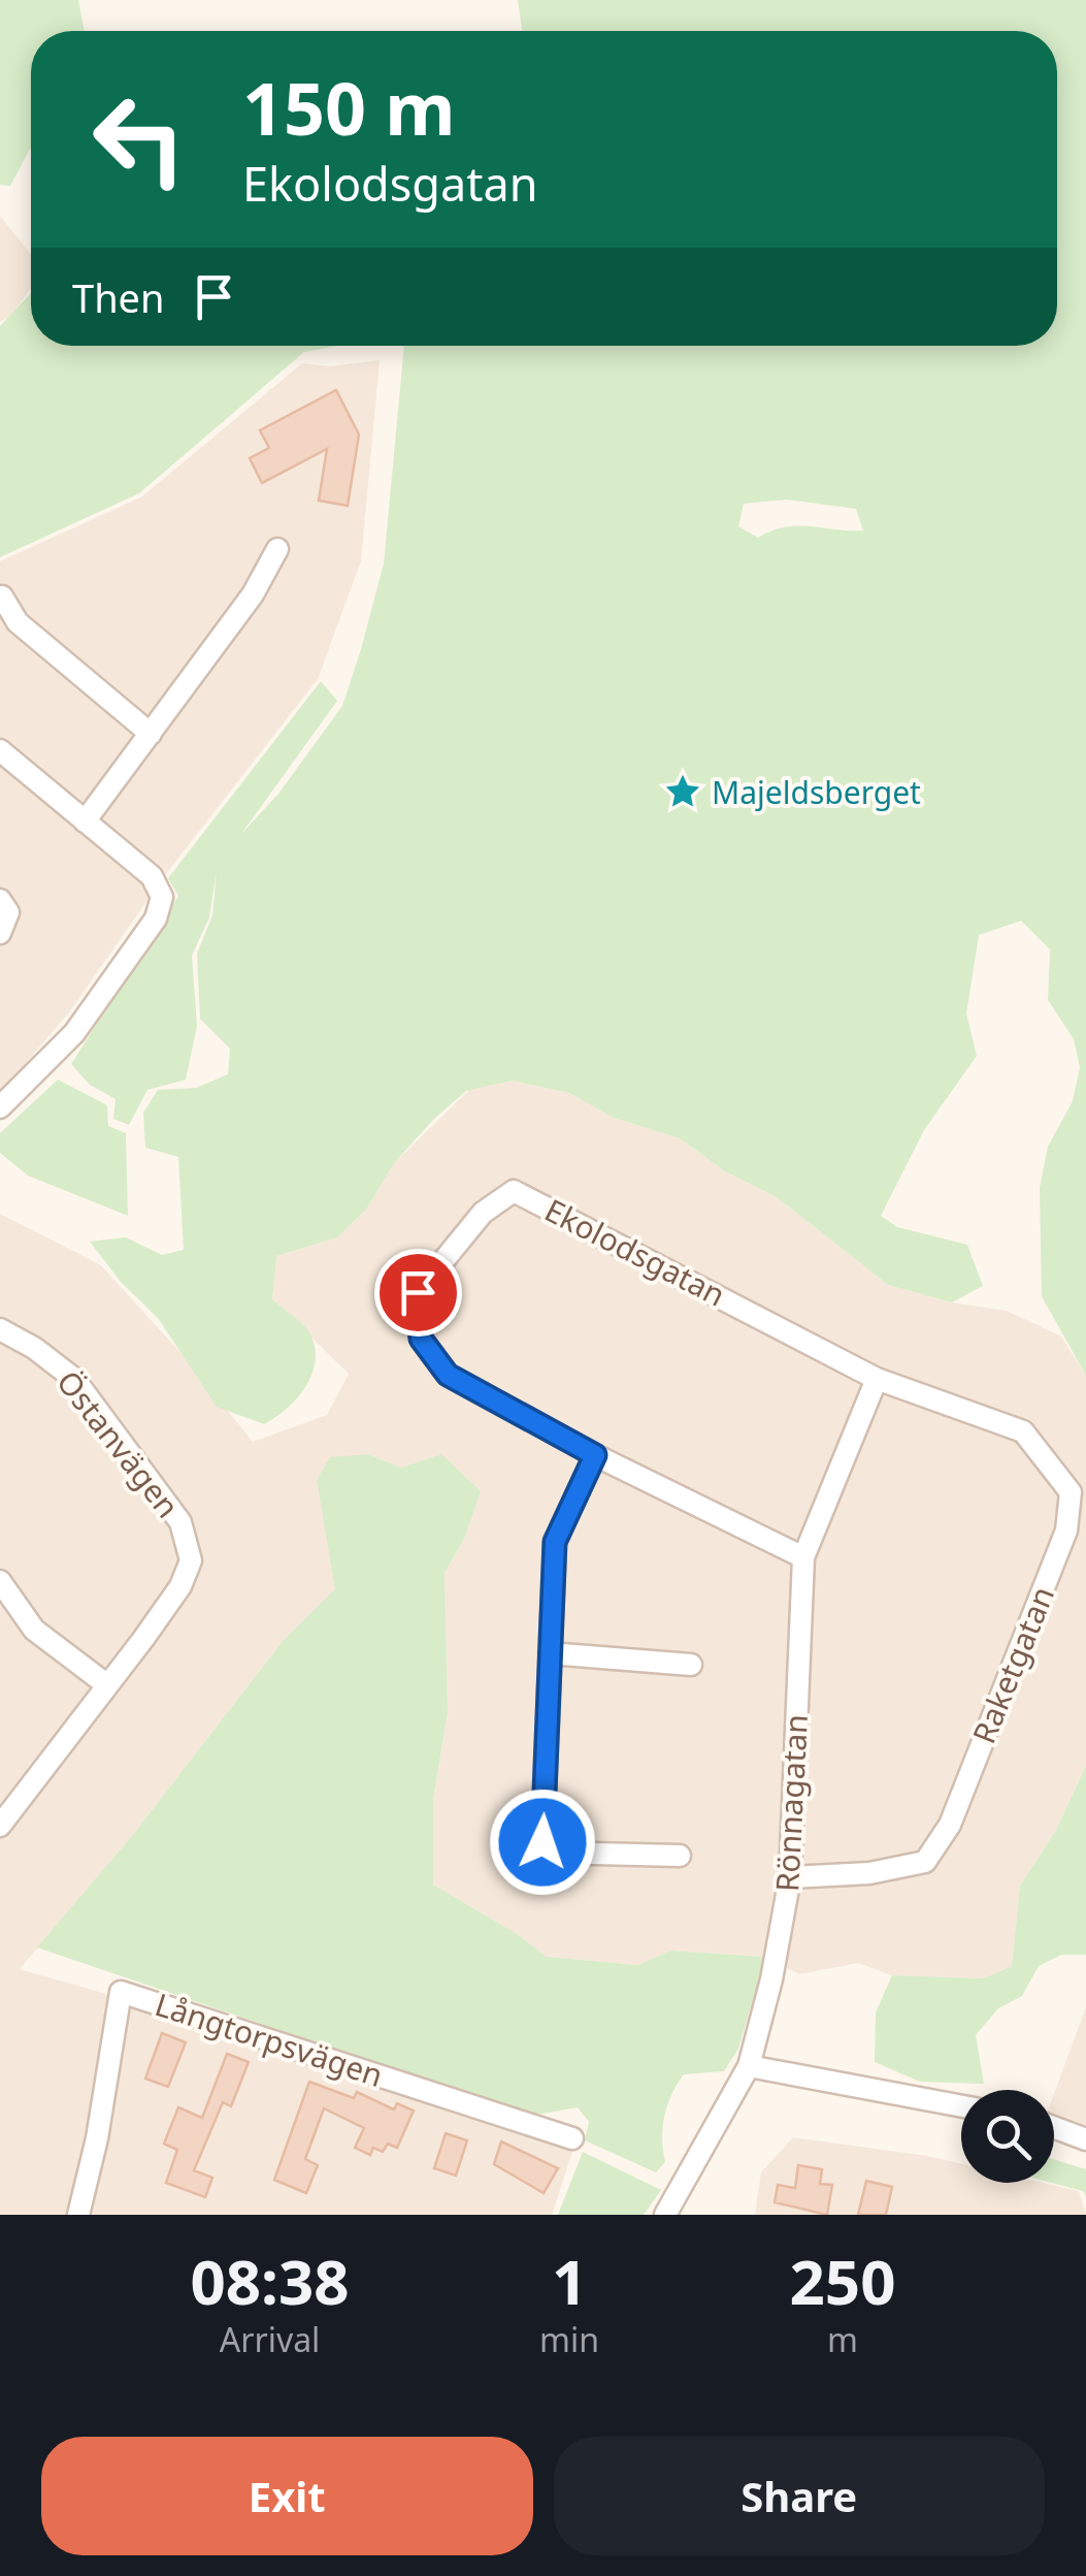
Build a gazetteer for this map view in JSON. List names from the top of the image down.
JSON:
{
  "streets": {
    "street": [
      "Ekolodsgatan",
      "Östanvägen",
      "Raketgatan",
      "Rönnagatan",
      "Långtorpsvägen"
    ]
  },
  "crossings": [
    ["Ekolodsgatan", "Raketgatan"],
    ["Ekolodsgatan", "Rönnagatan"],
    ["Raketgatan", "Rönnagatan"]
  ],
  "places": {
    "place": ["Majeldsberget"]
  },
  "page": {
    "turn": ["150 m", "Ekolodsgatan"],
    "then": "Then",
    "eta": [
      "08:38",
      "Arrival",
      "1",
      "min",
      "250",
      "m"
    ],
    "buttons": ["Exit", "Share"]
  }
}
